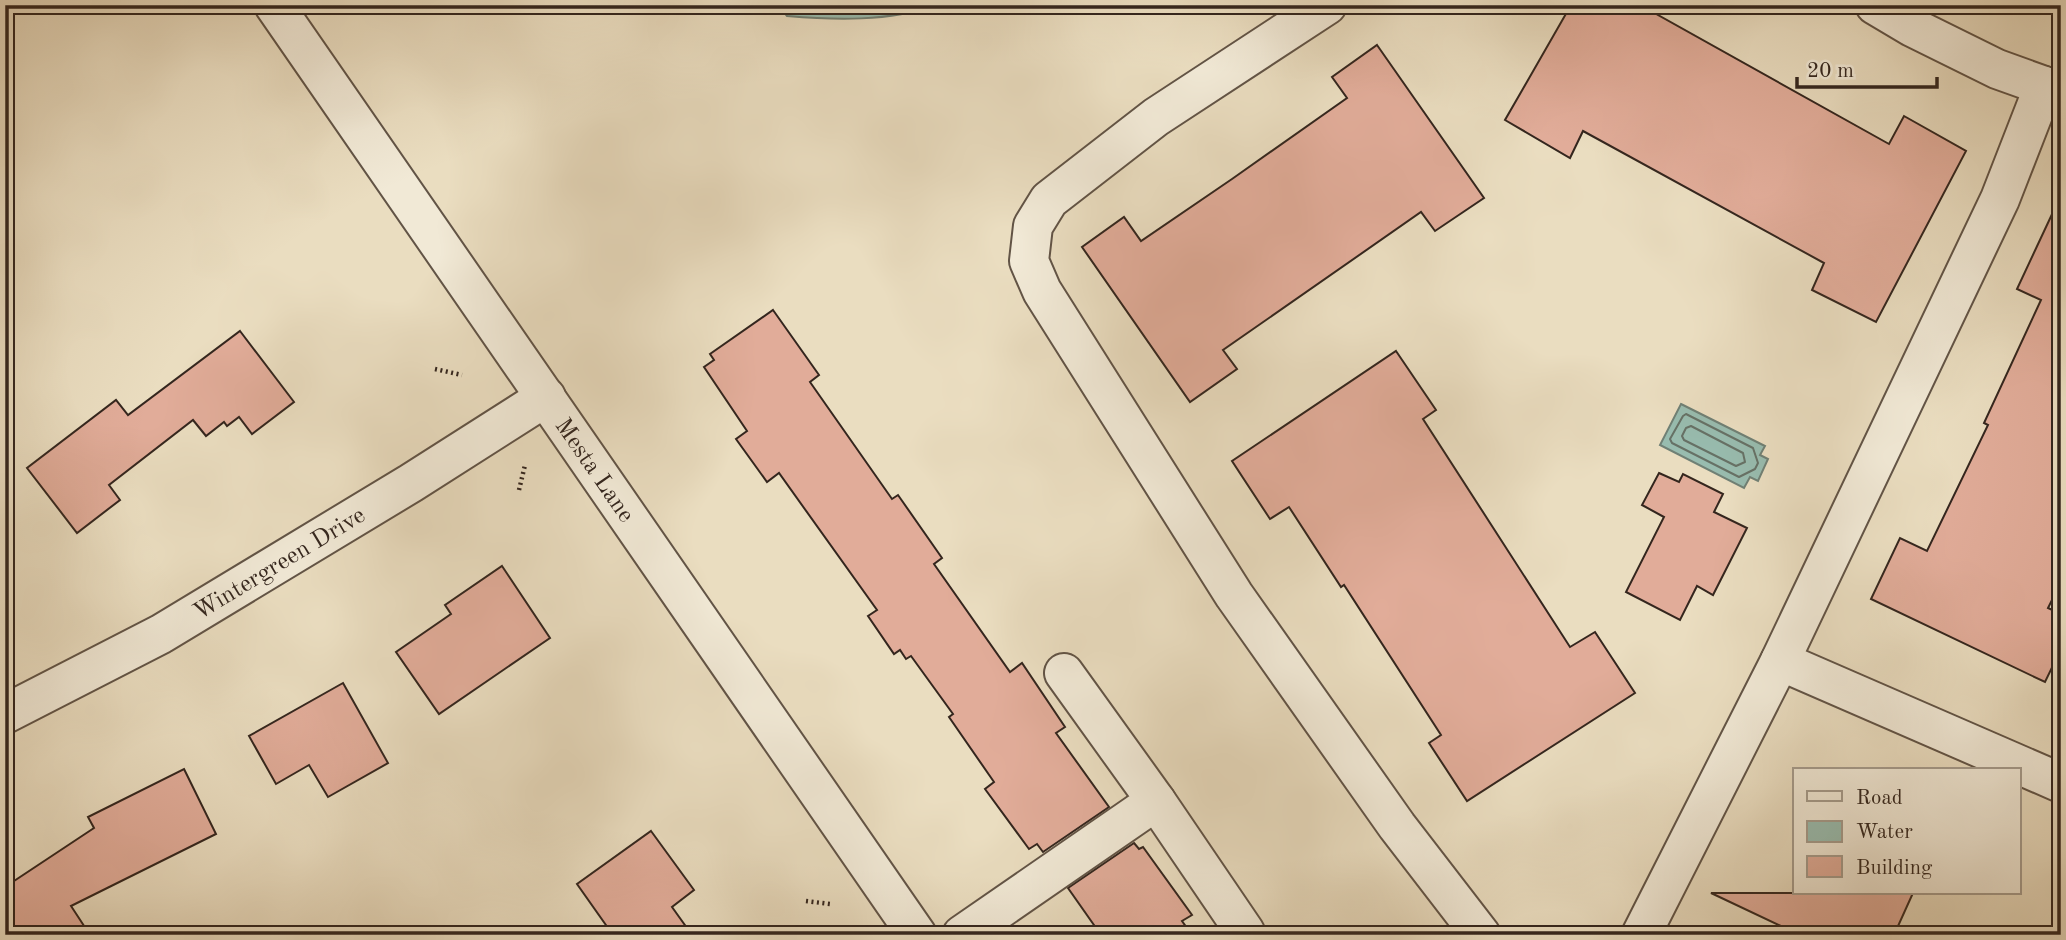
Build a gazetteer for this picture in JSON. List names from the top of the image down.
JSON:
{
  "streets": {
    "street": ["Mesta Lane", "Wintergreen Drive"]
  },
  "crossings": [
    ["Mesta Lane", "Wintergreen Drive"]
  ],
  "legend": ["Road", "Water", "Building"],
  "scale_bar": "20 m"
}
